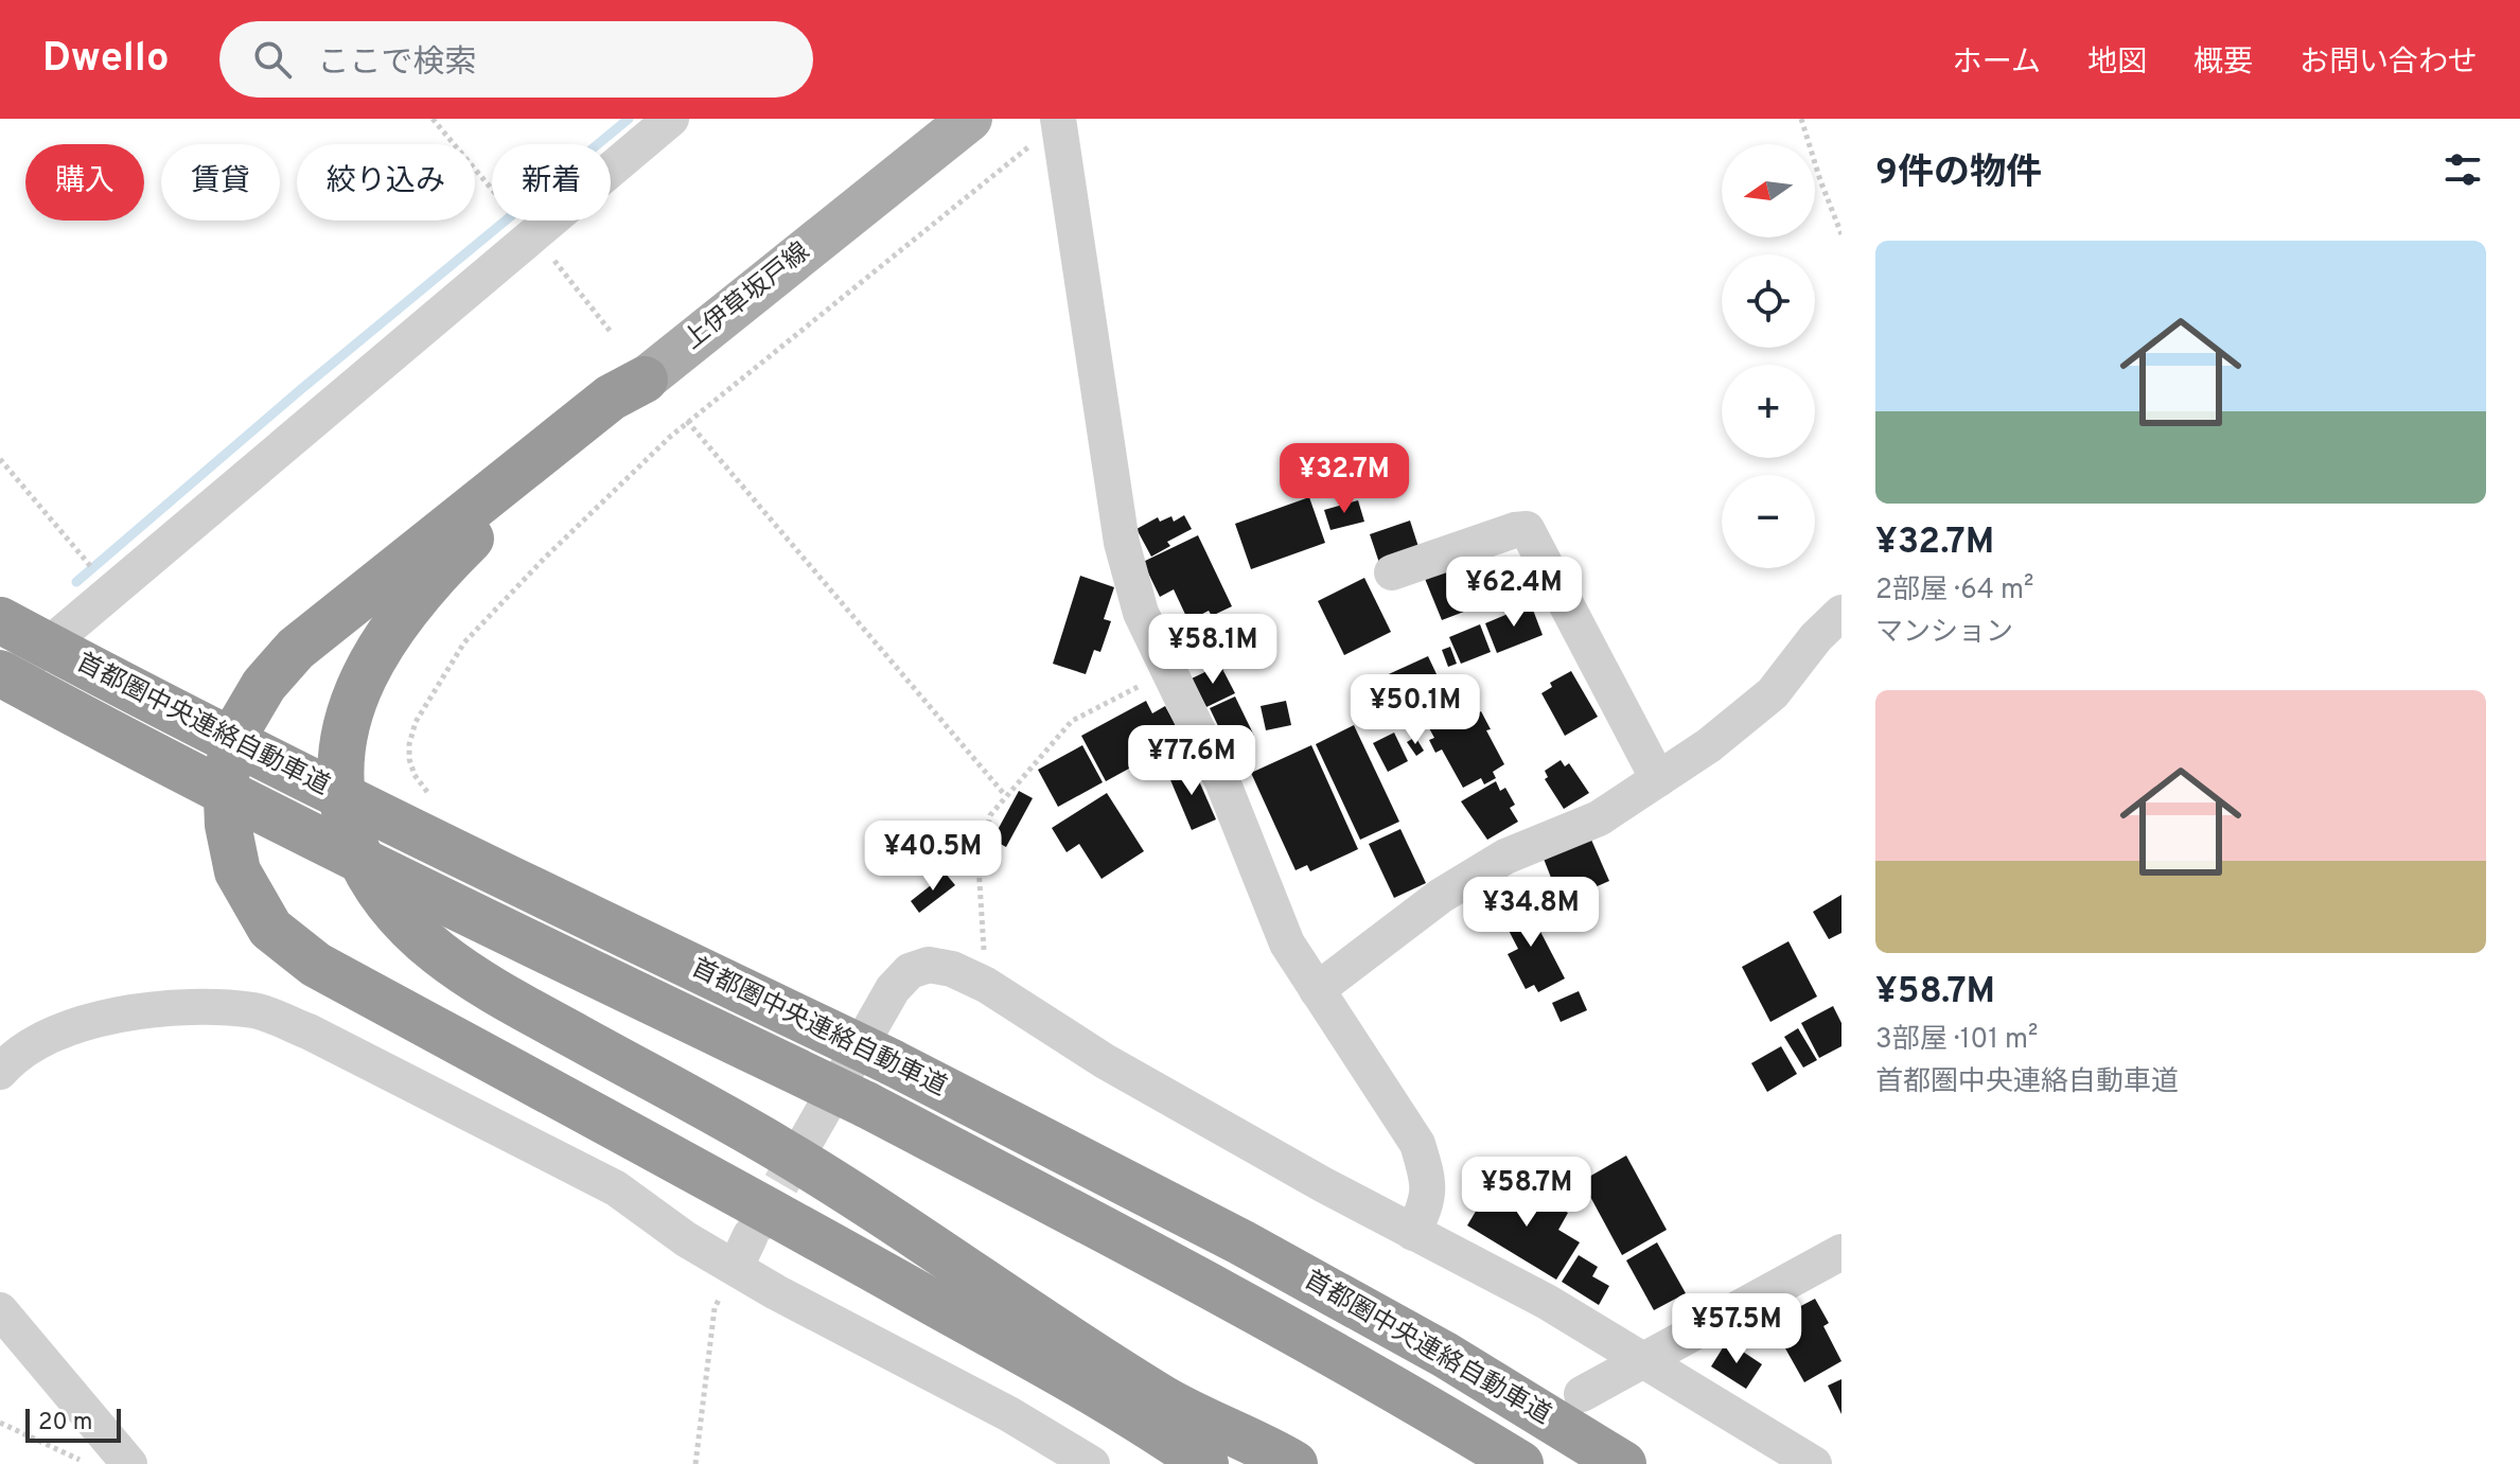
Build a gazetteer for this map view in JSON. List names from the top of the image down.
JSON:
{
  "streets": {
    "highway": ["首都圏中央連絡自動車道"],
    "main road": ["上伊草坂戸線"]
  },
  "scale_bar": "20 m",
  "north": "left",
  "page": {
    "header": "Dwello",
    "search": "ここで検索",
    "nav": [
      "ホーム",
      "地図",
      "概要",
      "お問い合わせ"
    ],
    "heading": "9件の物件",
    "map_buttons": ["+", "−"],
    "chip": [
      "購入",
      "賃貸",
      "絞り込み",
      "新着"
    ],
    "list": [
      {
        "name": "¥32.7M",
        "note": "2部屋 · 64 m² · マンション"
      },
      {
        "name": "¥58.7M",
        "note": "3部屋 · 101 m² · 首都圏中央連絡自動車道"
      }
    ],
    "price": [
      "¥32.7M",
      "¥62.4M",
      "¥58.1M",
      "¥50.1M",
      "¥77.6M",
      "¥40.5M",
      "¥34.8M",
      "¥58.7M",
      "¥57.5M"
    ],
    "scale": "20 m"
  }
}
